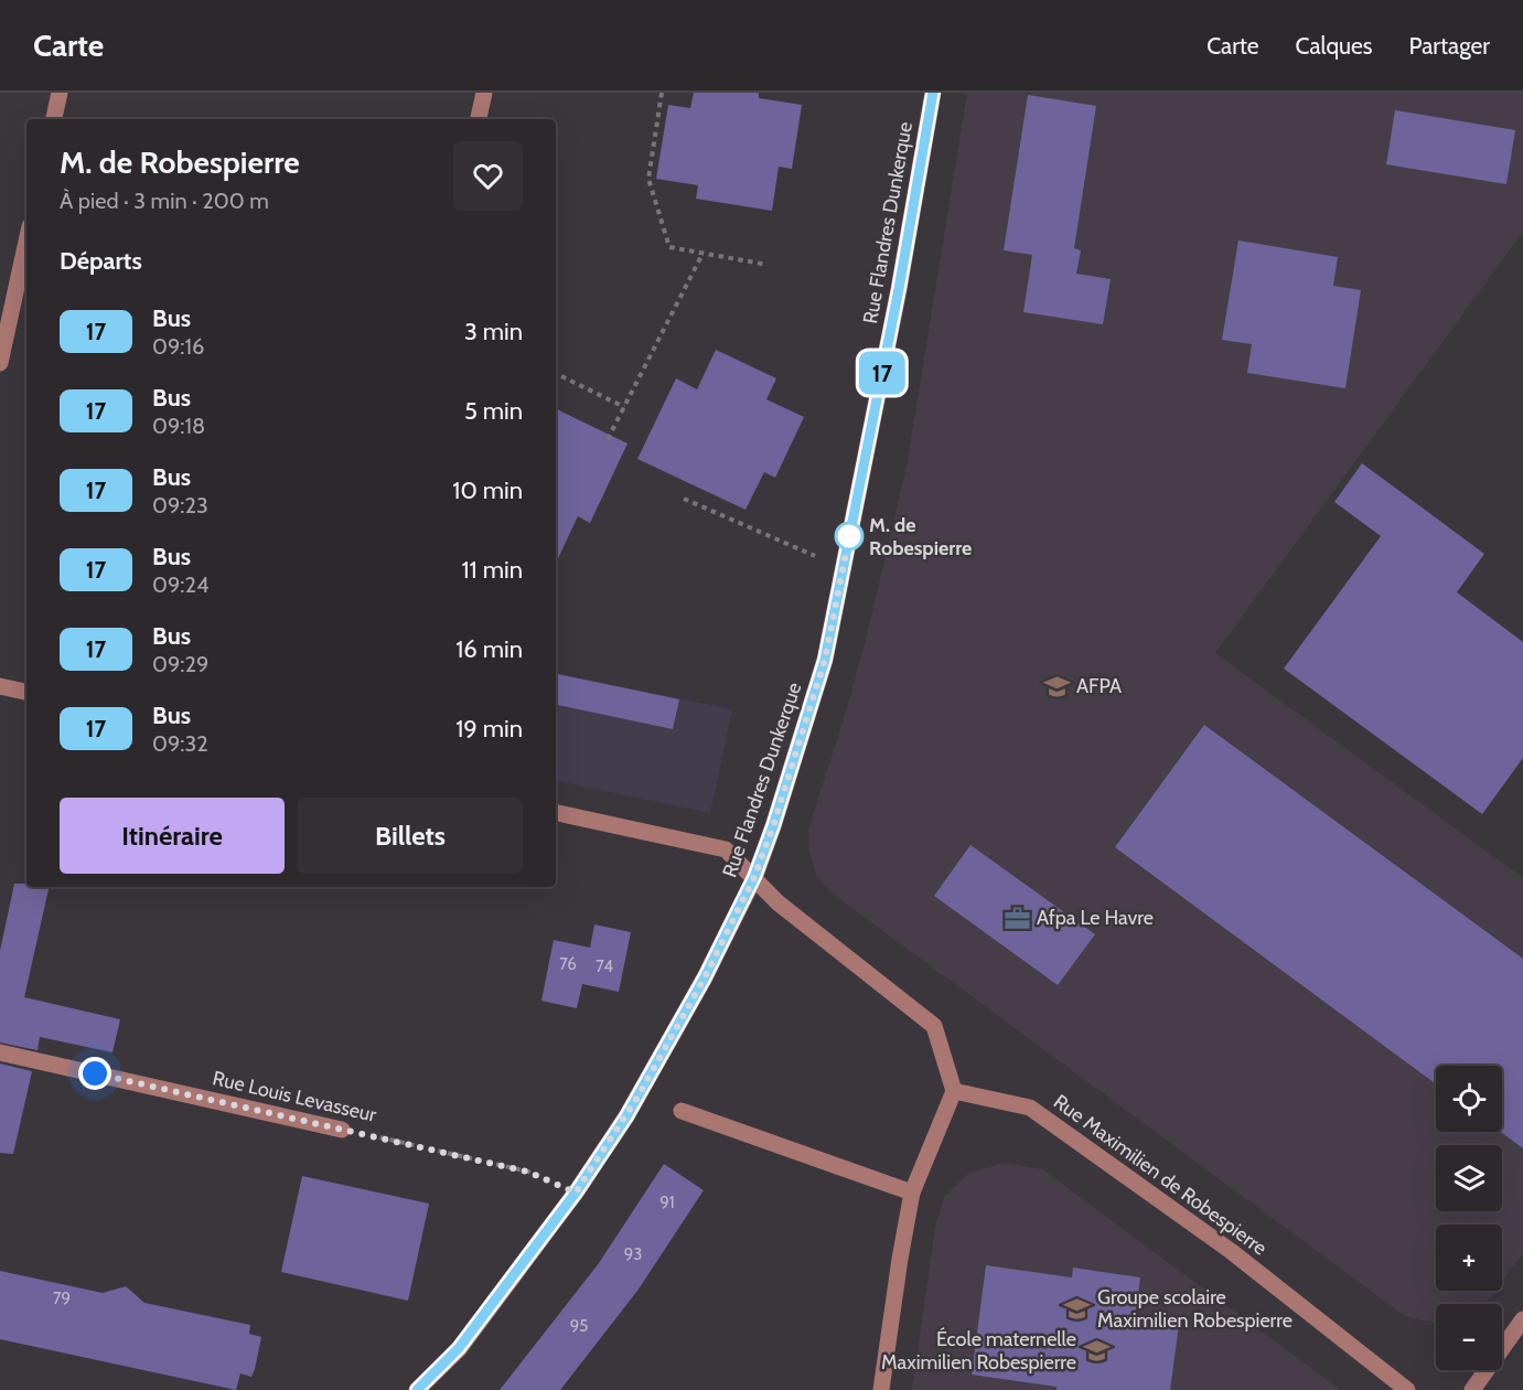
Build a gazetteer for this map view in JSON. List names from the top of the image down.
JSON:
{
  "streets": {
    "street": ["Rue Flandres Dunkerque", "Rue Louis Levasseur", "Rue Maximilien de Robespierre"]
  },
  "crossings": [
    ["Rue Flandres Dunkerque", "Rue Louis Levasseur"]
  ],
  "places": {
    "other": ["M. de Robespierre"],
    "school or university": ["AFPA", "Groupe scolaire Maximilien Robespierre", "École maternelle Maximilien Robespierre"],
    "office": ["Afpa Le Havre"]
  },
  "lines": ["bus line 17"],
  "house_numbers": [
    "76",
    "74",
    "91",
    "93",
    "79",
    "95"
  ],
  "page": {
    "header": "Carte",
    "nav": ["Carte", "Calques", "Partager"],
    "on_map": "17",
    "heading": [
      ["M. de Robespierre", "À pied · 3 min · 200 m"],
      "Départs"
    ],
    "list": [
      {
        "mark": "17",
        "name": "Bus",
        "note": "09:16",
        "value": "3 min"
      },
      {
        "mark": "17",
        "name": "Bus",
        "note": "09:18",
        "value": "5 min"
      },
      {
        "mark": "17",
        "name": "Bus",
        "note": "09:23",
        "value": "10 min"
      },
      {
        "mark": "17",
        "name": "Bus",
        "note": "09:24",
        "value": "11 min"
      },
      {
        "mark": "17",
        "name": "Bus",
        "note": "09:29",
        "value": "16 min"
      },
      {
        "mark": "17",
        "name": "Bus",
        "note": "09:32",
        "value": "19 min"
      }
    ],
    "buttons": ["Itinéraire", "Billets"],
    "map_buttons": ["+", "−"]
  }
}
